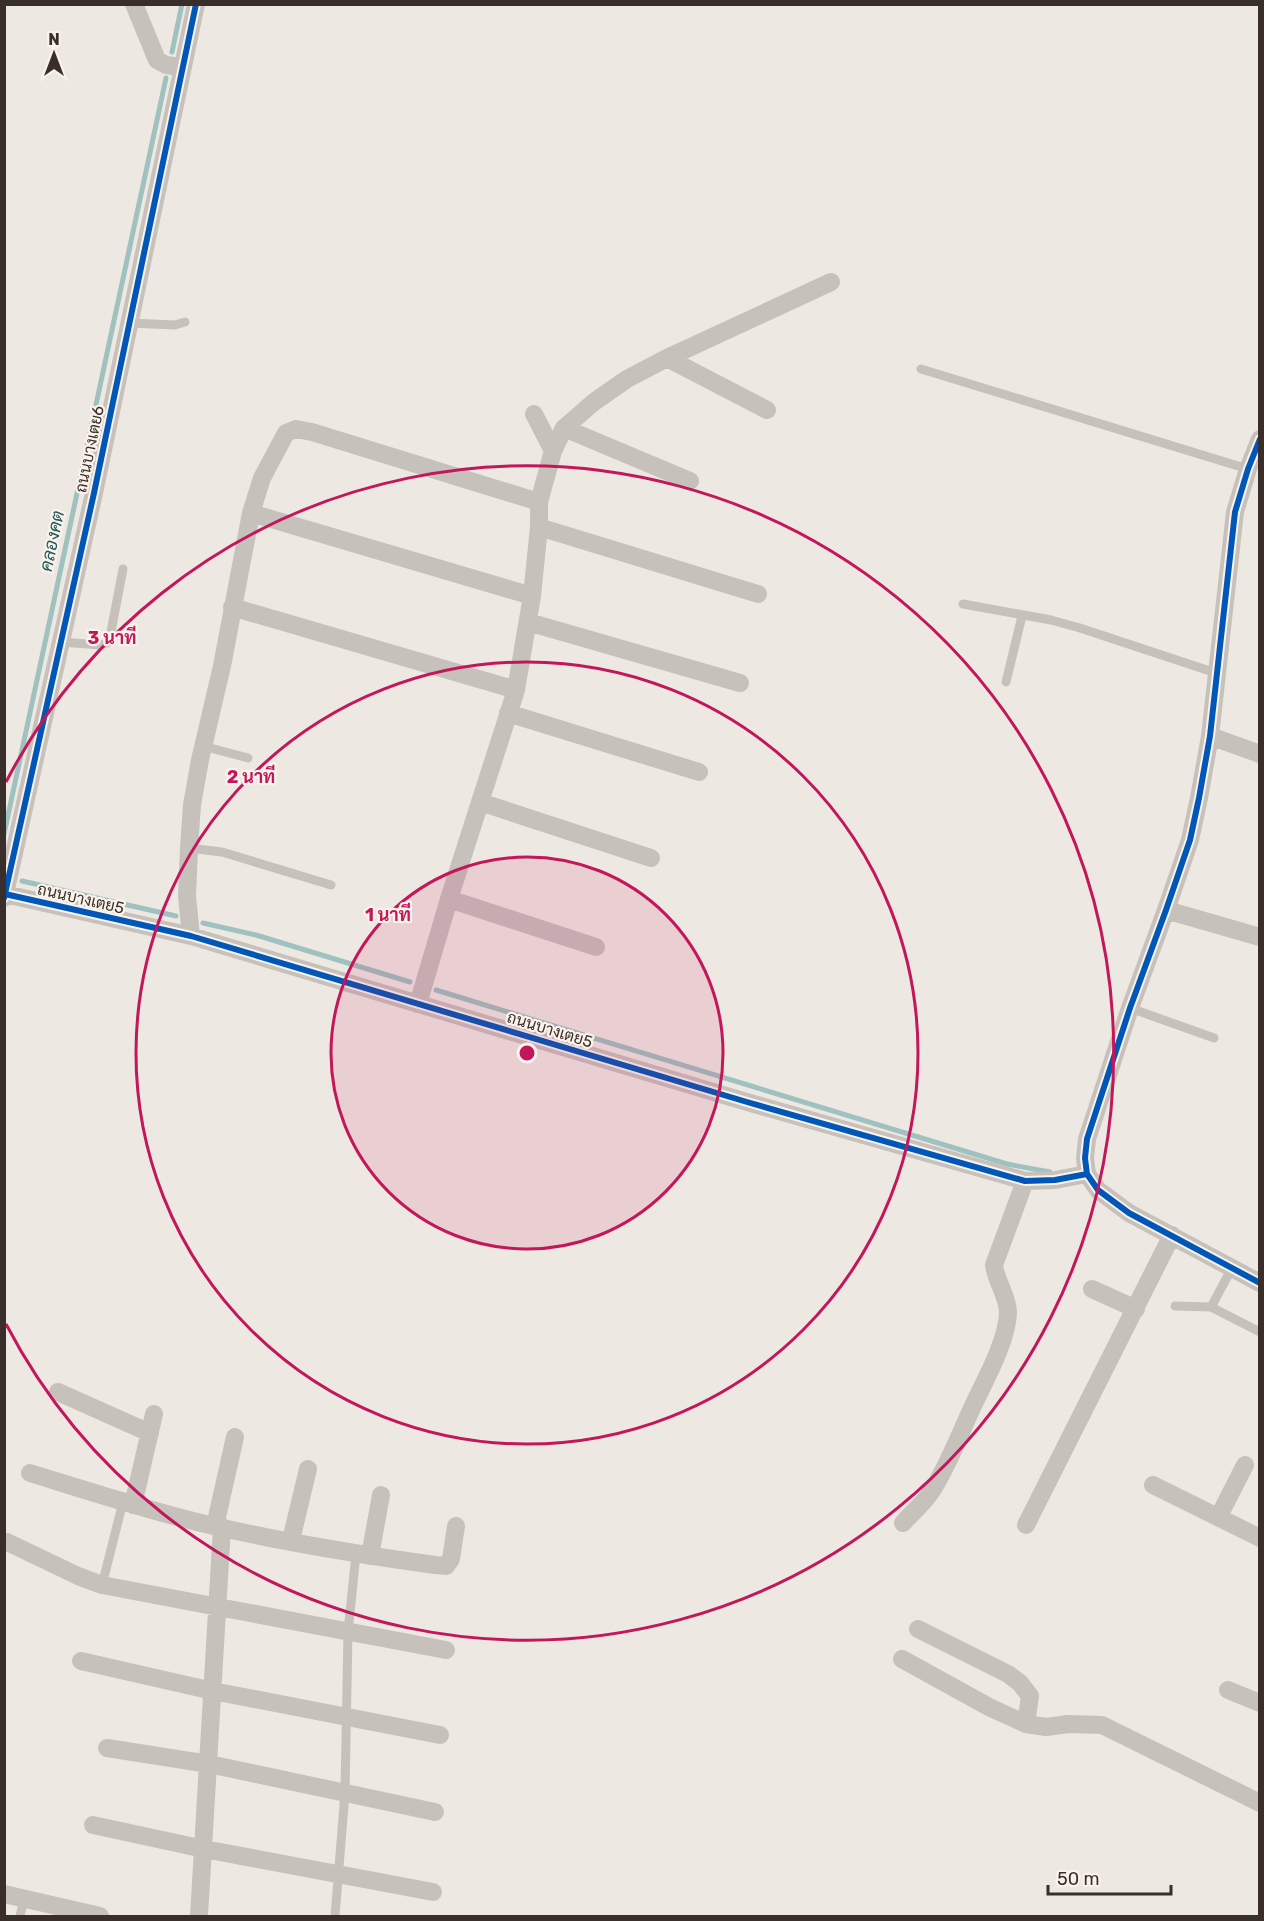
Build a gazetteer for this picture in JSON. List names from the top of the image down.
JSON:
{
  "streets": {
    "street": ["ถนนบางเตย6", "ถนนบางเตย5"]
  },
  "crossings": [
    ["ถนนบางเตย6", "ถนนบางเตย5"]
  ],
  "water": ["คลองคต"],
  "scale_bar": "50 m",
  "north": "top",
  "rings": ["3 นาที", "2 นาที", "1 นาที"]
}
